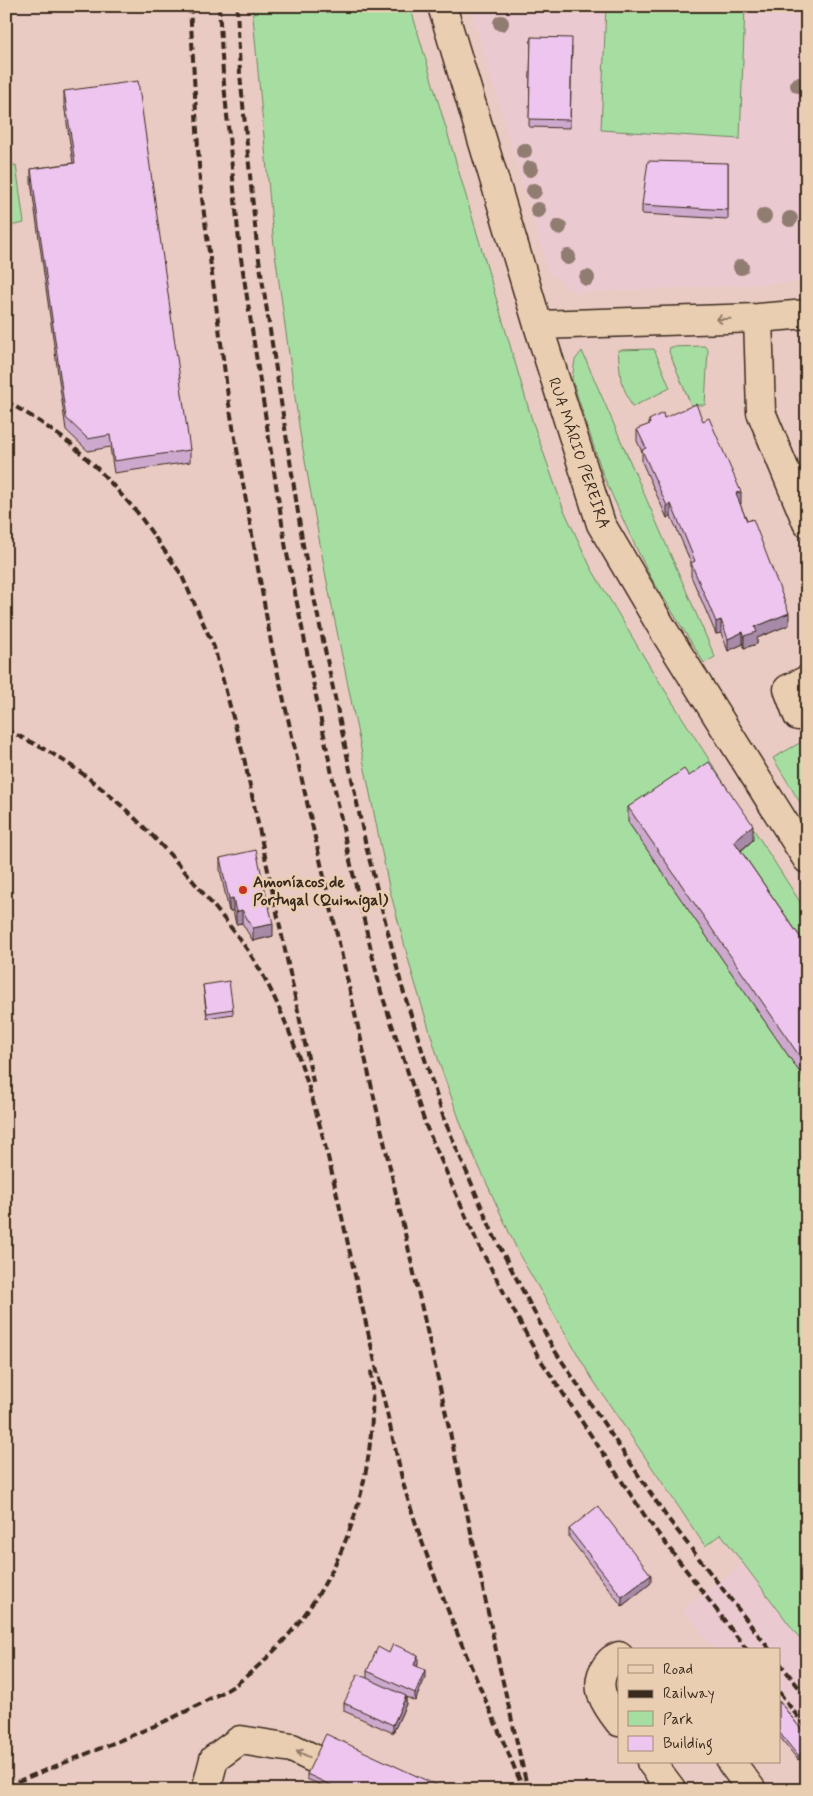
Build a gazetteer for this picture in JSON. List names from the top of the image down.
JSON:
{
  "streets": {
    "street": ["RUA MÁRIO PEREIRA"]
  },
  "places": ["Amoníacos de Portugal (Quimigal)"],
  "legend": [
    "Road",
    "Railway",
    "Park",
    "Building"
  ]
}
